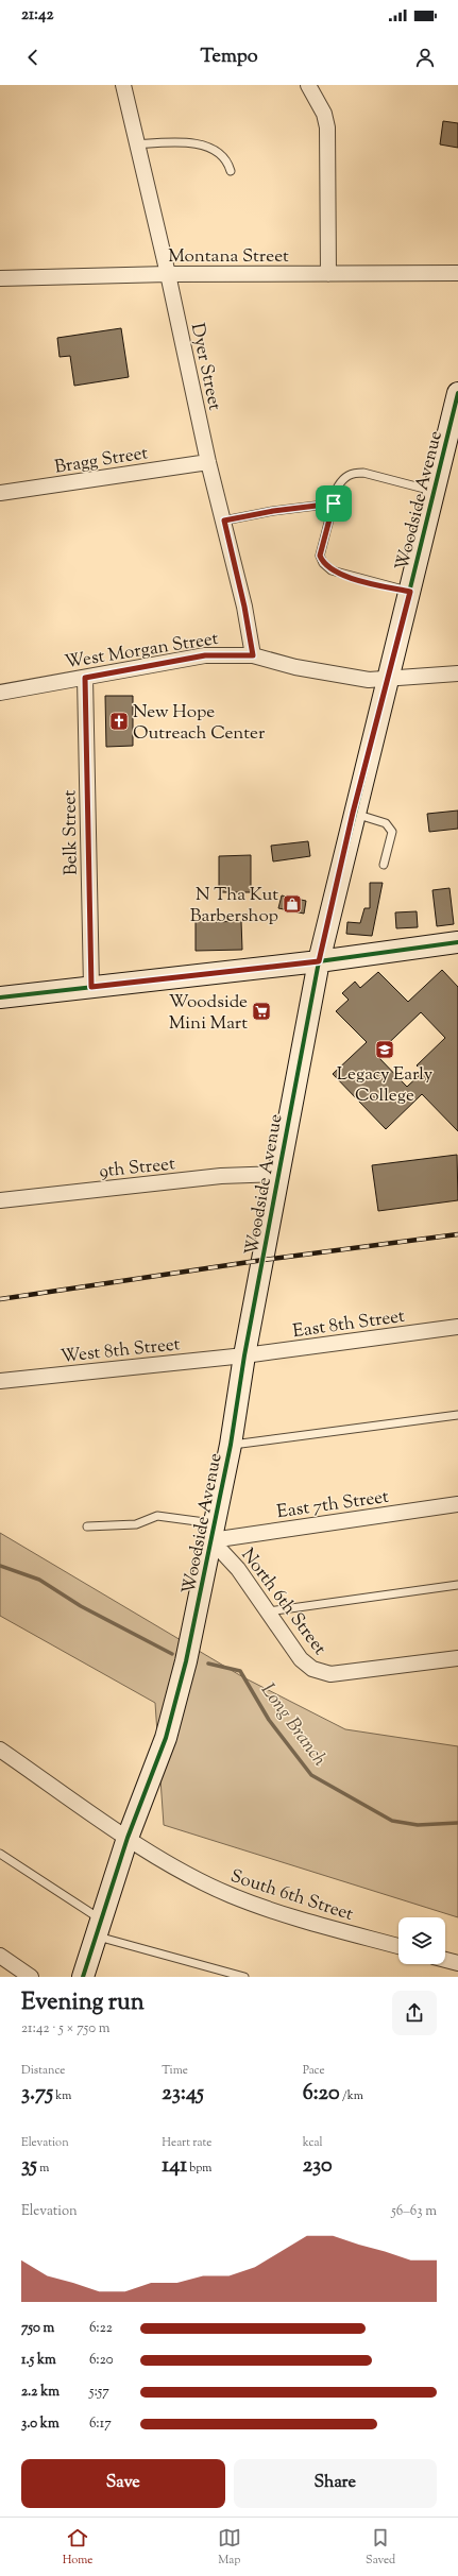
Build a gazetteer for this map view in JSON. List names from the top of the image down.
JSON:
{
  "streets": {
    "street": [
      "Montana Street",
      "Dyer Street",
      "Bragg Street",
      "Woodside Avenue",
      "West Morgan Street",
      "Belk Street",
      "9th Street",
      "East 8th Street",
      "West 8th Street",
      "East 7th Street",
      "North 6th Street",
      "South 6th Street"
    ]
  },
  "crossings": [
    ["Montana Street", "Dyer Street"],
    ["Dyer Street", "Bragg Street"],
    ["Dyer Street", "West Morgan Street"],
    ["Woodside Avenue", "West Morgan Street"],
    ["Woodside Avenue", "9th Street"],
    ["Woodside Avenue", "East 8th Street"],
    ["Woodside Avenue", "West 8th Street"],
    ["Woodside Avenue", "East 7th Street"],
    ["Woodside Avenue", "North 6th Street"],
    ["Woodside Avenue", "South 6th Street"],
    ["West Morgan Street", "Belk Street"],
    ["East 8th Street", "West 8th Street"],
    ["East 7th Street", "North 6th Street"]
  ],
  "water": ["Long Branch"],
  "places": {
    "church": ["New Hope Outreach Center"],
    "shop": ["N Tha Kut Barbershop"],
    "supermarket": ["Woodside Mini Mart"],
    "school or university": ["Legacy Early College"]
  },
  "page": {
    "status": "21:42",
    "header": "Tempo",
    "heading": ["Evening run", "21:42 · 5 × 750 m"],
    "stats": [
      ["Distance", "3.75 km"],
      ["Time", "23:45"],
      ["Pace", "6:20 /km"],
      ["Elevation", "35 m"],
      ["Heart rate", "141 bpm"],
      ["kcal", "230"]
    ],
    "chart": ["Elevation", "56–63 m"],
    "list": [
      {
        "name": "750 m",
        "note": "6:22"
      },
      {
        "name": "1.5 km",
        "note": "6:20"
      },
      {
        "name": "2.2 km",
        "note": "5:57"
      },
      {
        "name": "3.0 km",
        "note": "6:17"
      }
    ],
    "buttons": ["Save", "Share"],
    "tabs": ["Home", "Map", "Saved"]
  }
}
